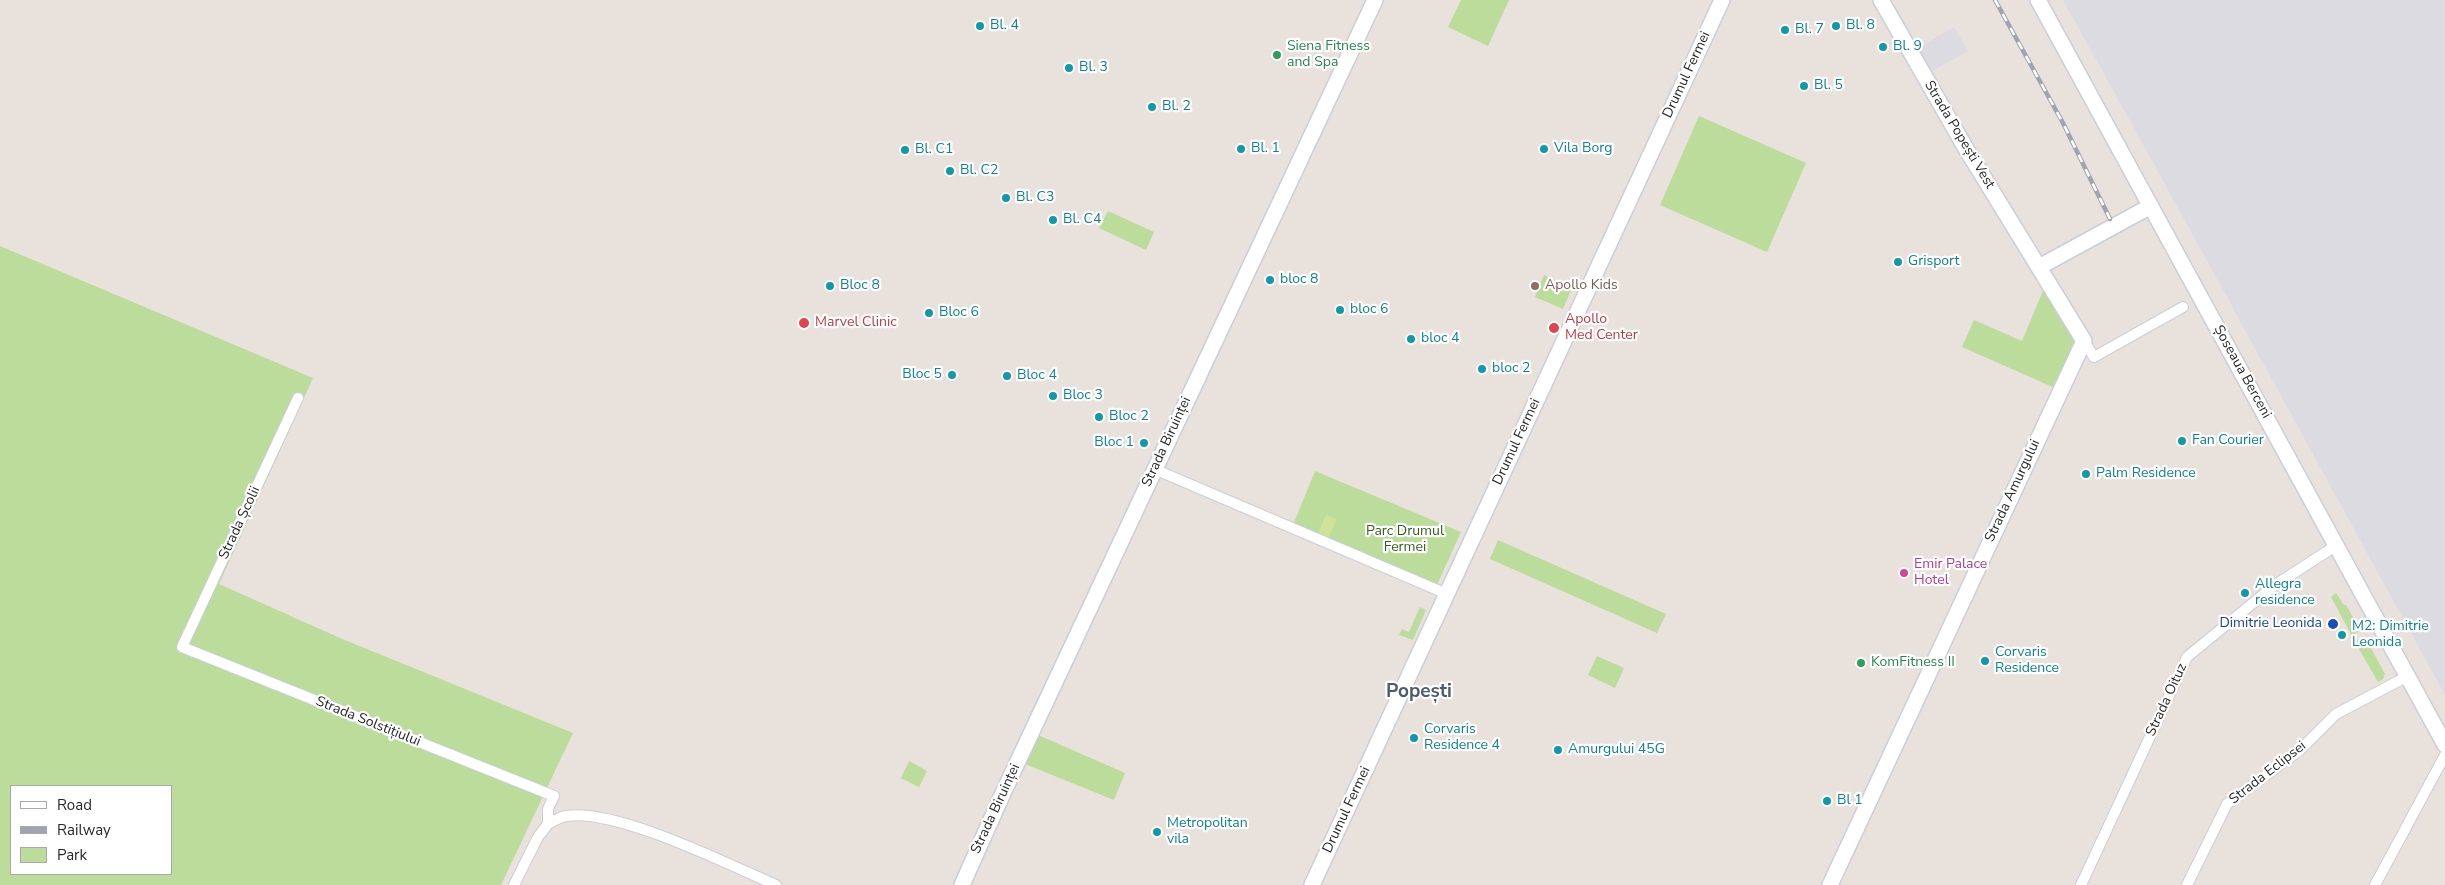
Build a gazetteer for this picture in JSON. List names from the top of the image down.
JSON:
{
  "streets": {
    "street": [
      "Drumul Fermei",
      "Strada Popești Vest",
      "Șoseaua Berceni",
      "Strada Biruinței",
      "Strada Amurgului",
      "Strada Școlii",
      "Strada Oituz",
      "Strada Solstițiului",
      "Strada Eclipsei"
    ]
  },
  "crossings": [
    ["Strada Popești Vest", "Strada Amurgului"],
    ["Șoseaua Berceni", "Strada Oituz"],
    ["Șoseaua Berceni", "Strada Eclipsei"],
    ["Strada Școlii", "Strada Solstițiului"]
  ],
  "districts": ["Popești"],
  "parks": ["Parc Drumul Fermei"],
  "places": [
    "Bl. 4",
    "Bl. 8",
    "Bl. 7",
    "Bl. 9",
    "Siena Fitness and Spa",
    "Bl. 3",
    "Bl. 5",
    "Bl. 2",
    "Bl. 1",
    "Vila Borg",
    "Bl. C1",
    "Bl. C2",
    "Bl. C3",
    "Bl. C4",
    "Grisport",
    "bloc 8",
    "Bloc 8",
    "Apollo Kids",
    "bloc 6",
    "Bloc 6",
    "Marvel Clinic",
    "Apollo Med Center",
    "bloc 4",
    "bloc 2",
    "Bloc 5",
    "Bloc 4",
    "Bloc 3",
    "Bloc 2",
    "Fan Courier",
    "Bloc 1",
    "Palm Residence",
    "Emir Palace Hotel",
    "Allegra residence",
    "Dimitrie Leonida",
    "M2: Dimitrie Leonida",
    "Corvaris Residence",
    "KomFitness II",
    "Corvaris Residence 4",
    "Amurgului 45G",
    "Bl 1",
    "Metropolitan vila"
  ],
  "legend": ["Road", "Railway", "Park"]
}
